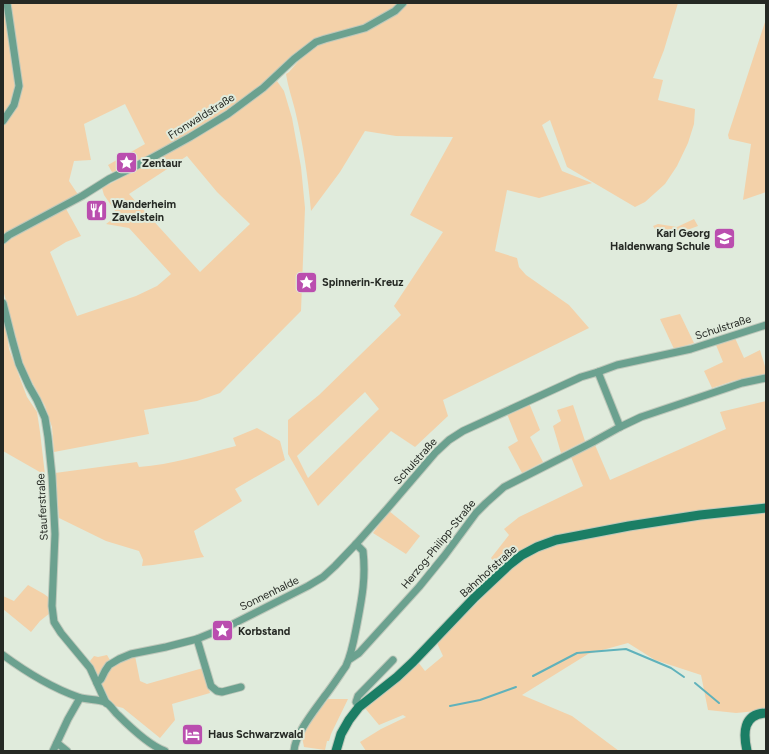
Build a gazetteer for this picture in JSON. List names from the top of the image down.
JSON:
{
  "streets": {
    "street": [
      "Fronwaldstraße",
      "Schulstraße",
      "Stauferstraße",
      "Herzog-Philipp-Straße",
      "Bahnhofstraße",
      "Sonnenhalde"
    ]
  },
  "crossings": [
    ["Schulstraße", "Sonnenhalde"],
    ["Stauferstraße", "Sonnenhalde"]
  ],
  "places": {
    "place": ["Zentaur", "Spinnerin-Kreuz", "Korbstand"],
    "restaurant": ["Wanderheim Zavelstein"],
    "school or university": ["Karl Georg Haldenwang Schule"],
    "hotel": ["Haus Schwarzwald"]
  }
}
